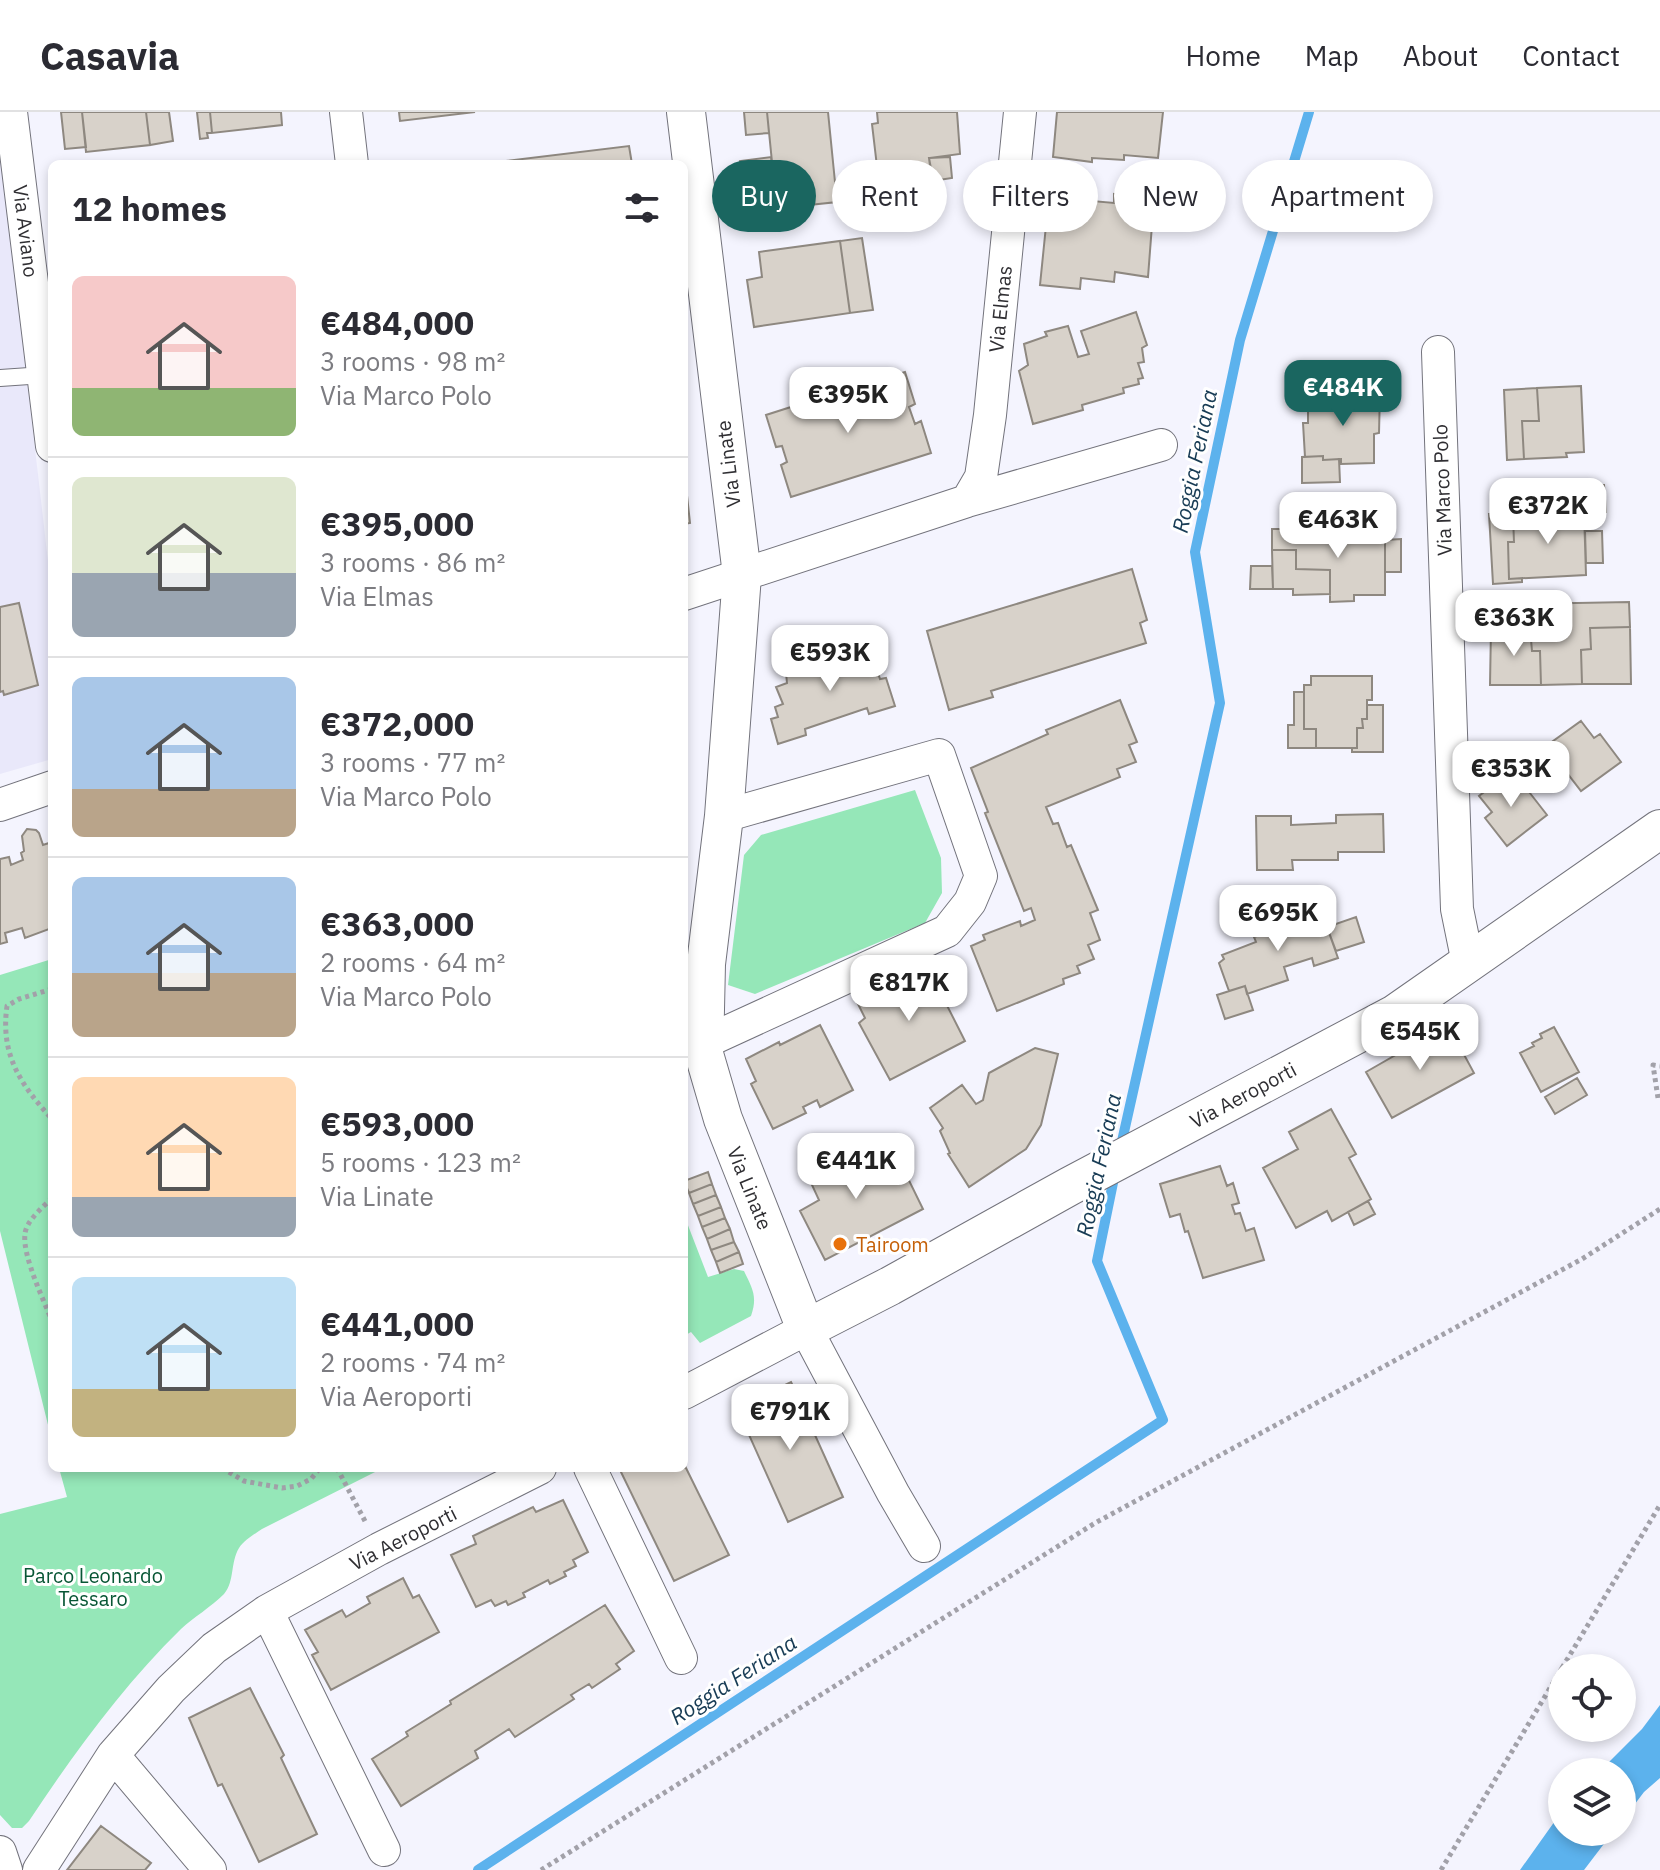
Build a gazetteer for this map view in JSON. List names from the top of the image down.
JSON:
{
  "streets": {
    "street": [
      "Via Aviano",
      "Via Elmas",
      "Via Linate",
      "Via Marco Polo",
      "Via Aeroporti"
    ]
  },
  "crossings": [
    ["Via Linate", "Via Aeroporti"],
    ["Via Marco Polo", "Via Aeroporti"]
  ],
  "water": ["Roggia Feriana"],
  "parks": ["Parco Leonardo Tessaro"],
  "places": ["Tairoom"],
  "page": {
    "header": "Casavia",
    "nav": [
      "Home",
      "Map",
      "About",
      "Contact"
    ],
    "chip": [
      "Buy",
      "Rent",
      "Filters",
      "New",
      "Apartment"
    ],
    "heading": "12 homes",
    "list": [
      {
        "name": "€484,000",
        "note": "3 rooms · 98 m² · Via Marco Polo"
      },
      {
        "name": "€395,000",
        "note": "3 rooms · 86 m² · Via Elmas"
      },
      {
        "name": "€372,000",
        "note": "3 rooms · 77 m² · Via Marco Polo"
      },
      {
        "name": "€363,000",
        "note": "2 rooms · 64 m² · Via Marco Polo"
      },
      {
        "name": "€593,000",
        "note": "5 rooms · 123 m² · Via Linate"
      },
      {
        "name": "€441,000",
        "note": "2 rooms · 74 m² · Via Aeroporti"
      }
    ],
    "price": [
      "€484K",
      "€395K",
      "€372K",
      "€463K",
      "€363K",
      "€593K",
      "€353K",
      "€695K",
      "€817K",
      "€545K",
      "€441K",
      "€791K"
    ]
  }
}
